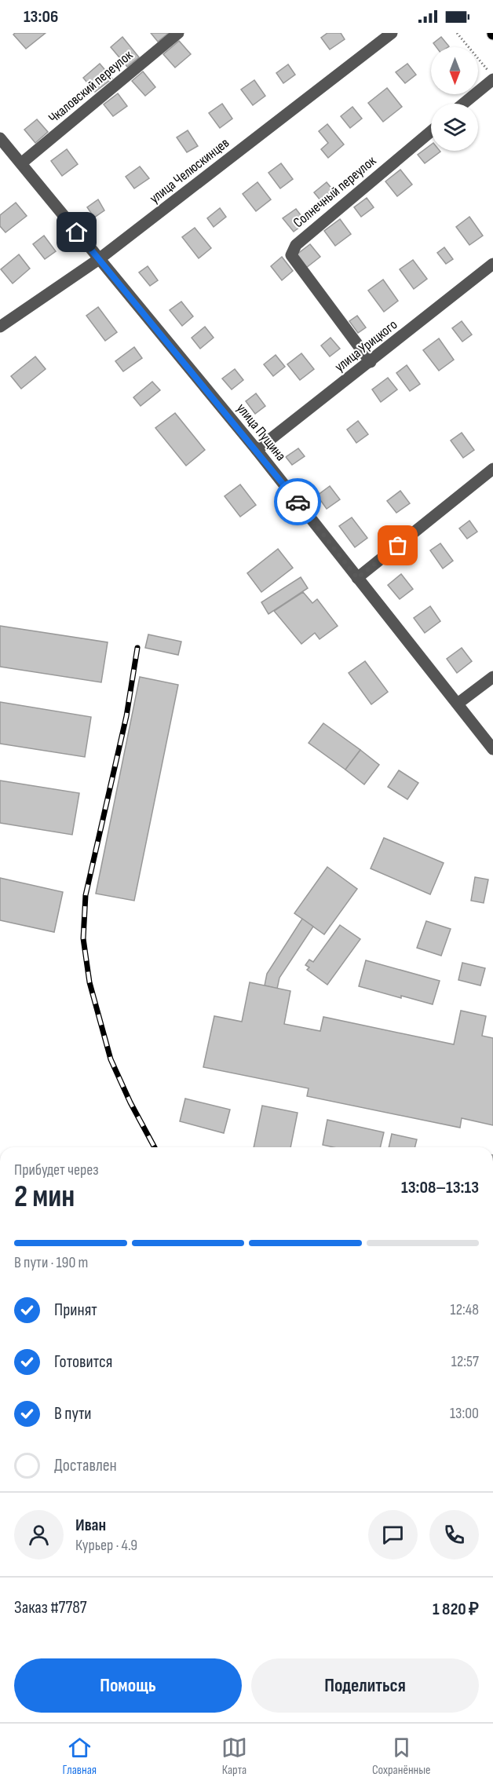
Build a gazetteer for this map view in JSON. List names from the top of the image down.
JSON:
{
  "streets": {
    "street": [
      "Чкаловский переулок",
      "улица Челюскинцев",
      "Солнечный переулок",
      "улица Урицкого",
      "улица Пущина"
    ]
  },
  "crossings": [
    ["Чкаловский переулок", "улица Пущина"],
    ["улица Челюскинцев", "улица Пущина"],
    ["Солнечный переулок", "улица Урицкого"],
    ["улица Урицкого", "улица Пущина"]
  ],
  "north": "bottom",
  "page": {
    "status": "13:06",
    "heading": ["2 мин", "Прибудет через", "13:08–13:13"],
    "panel": [
      "Иван",
      "Курьер · 4.9",
      "Заказ #7787",
      "1 820 ₽"
    ],
    "bar": "В пути · 190 m",
    "list": [
      ["Принят", "12:48"],
      ["Готовится", "12:57"],
      ["В пути", "13:00"],
      "Доставлен"
    ],
    "buttons": ["Помощь", "Поделиться"],
    "tabs": ["Главная", "Карта", "Сохранённые"]
  }
}
